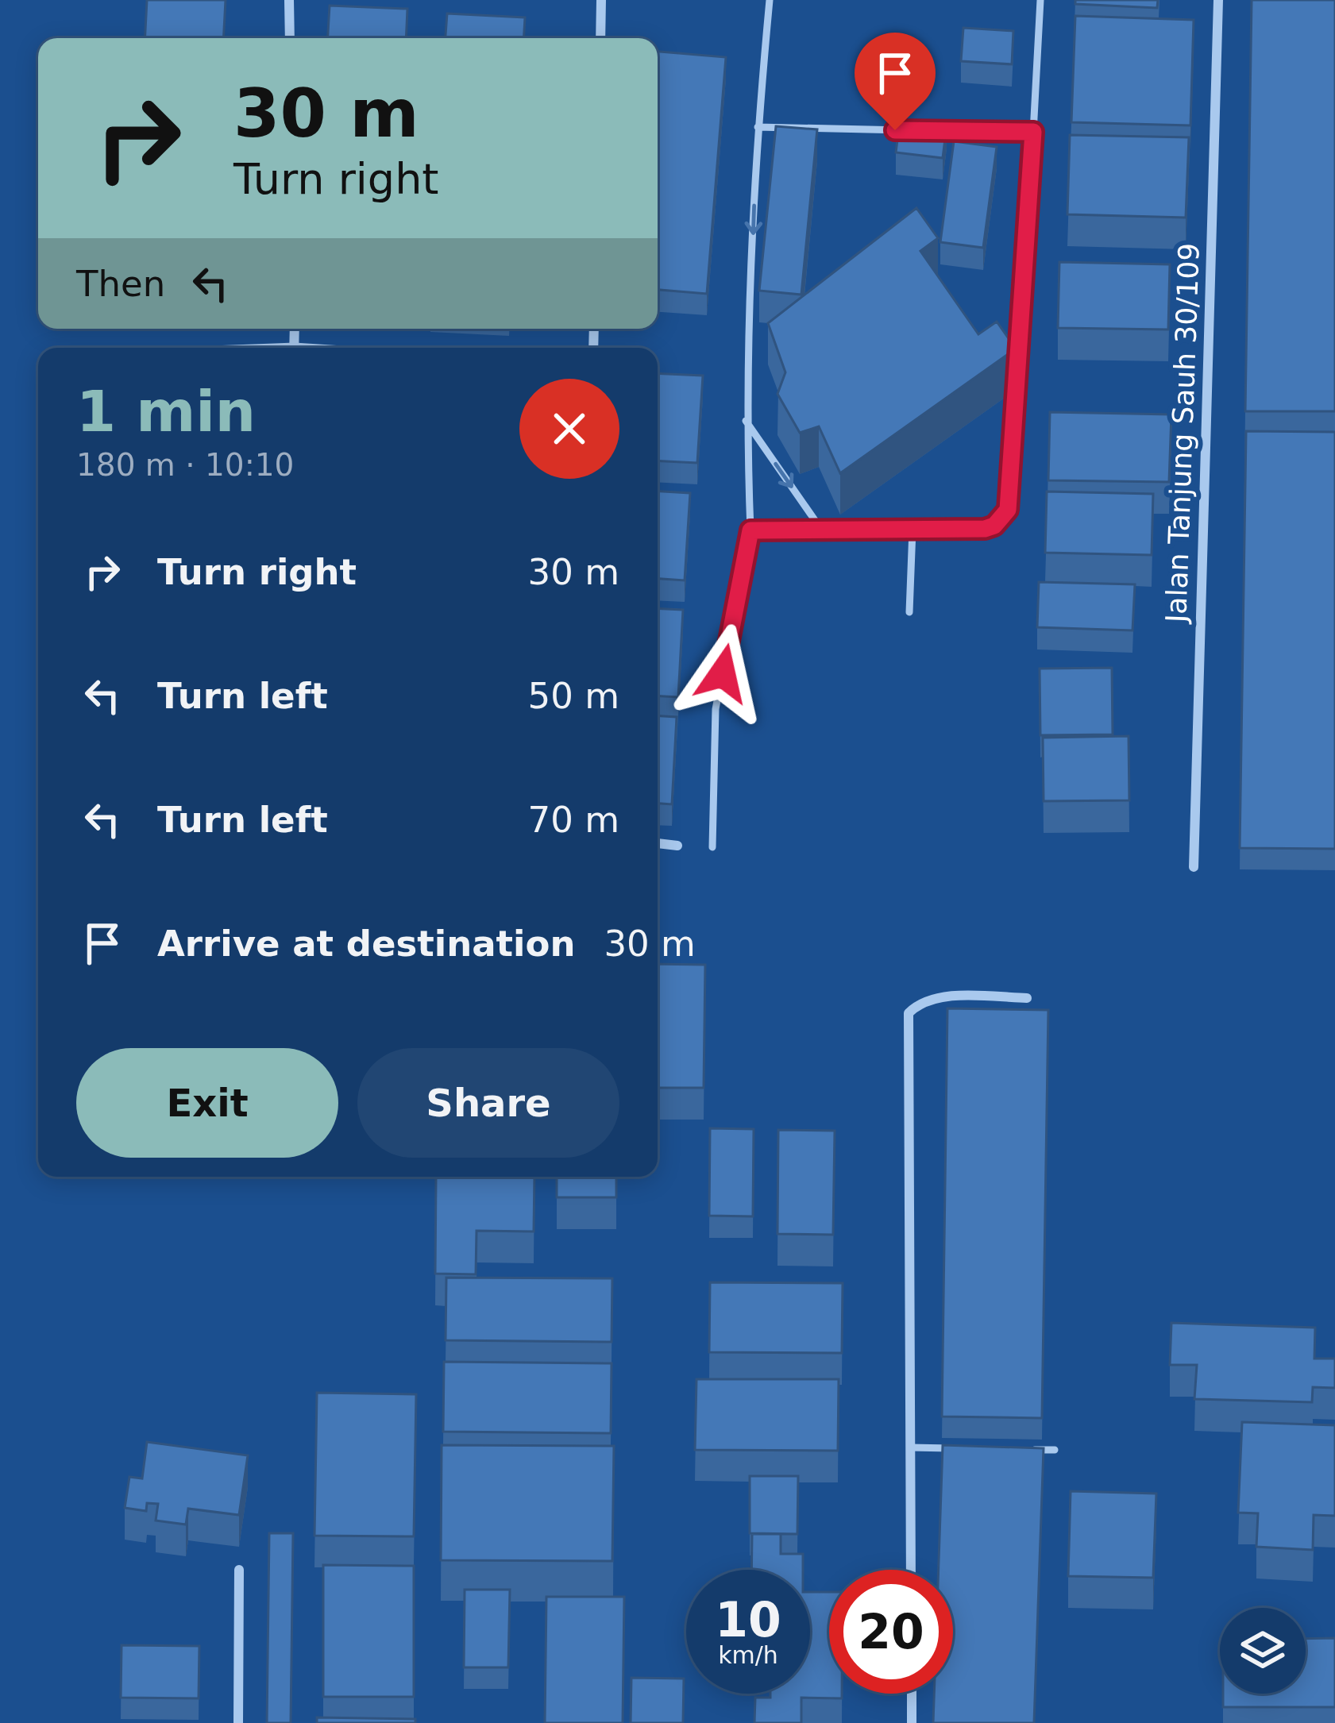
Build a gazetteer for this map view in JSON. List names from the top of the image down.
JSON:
{
  "streets": {
    "street": ["Jalan Tanjung Sauh 30/109"]
  },
  "page": {
    "turn": ["30 m", "Turn right"],
    "then": "Then",
    "heading": ["1 min", "180 m · 10:10"],
    "list": [
      {
        "name": "Turn right",
        "value": "30 m"
      },
      {
        "name": "Turn left",
        "value": "50 m"
      },
      {
        "name": "Turn left",
        "value": "70 m"
      },
      {
        "name": "Arrive at destination",
        "value": "30 m"
      }
    ],
    "buttons": ["Exit", "Share"],
    "speed": "10 km/h",
    "limit": "20"
  }
}
